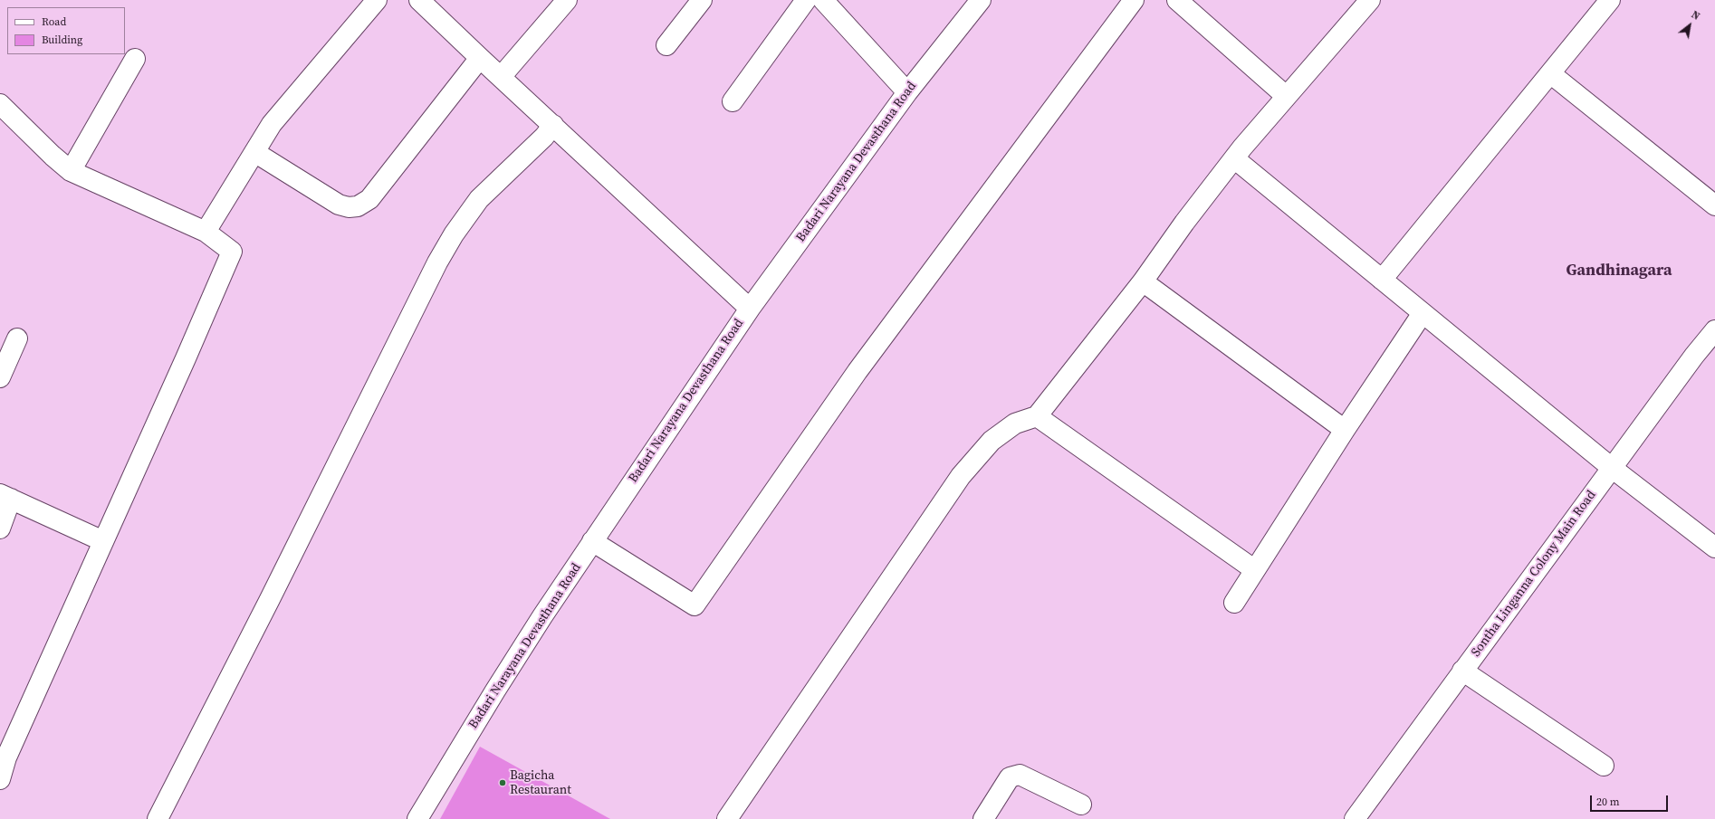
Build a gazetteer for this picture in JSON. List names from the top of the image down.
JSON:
{
  "streets": {
    "street": ["Badari Narayana Devasthana Road", "Sontha Linganna Colony Main Road"]
  },
  "districts": ["Gandhinagara"],
  "places": ["Bagicha Restaurant"],
  "legend": ["Road", "Building"],
  "scale_bar": "20 m",
  "north": "top right"
}
